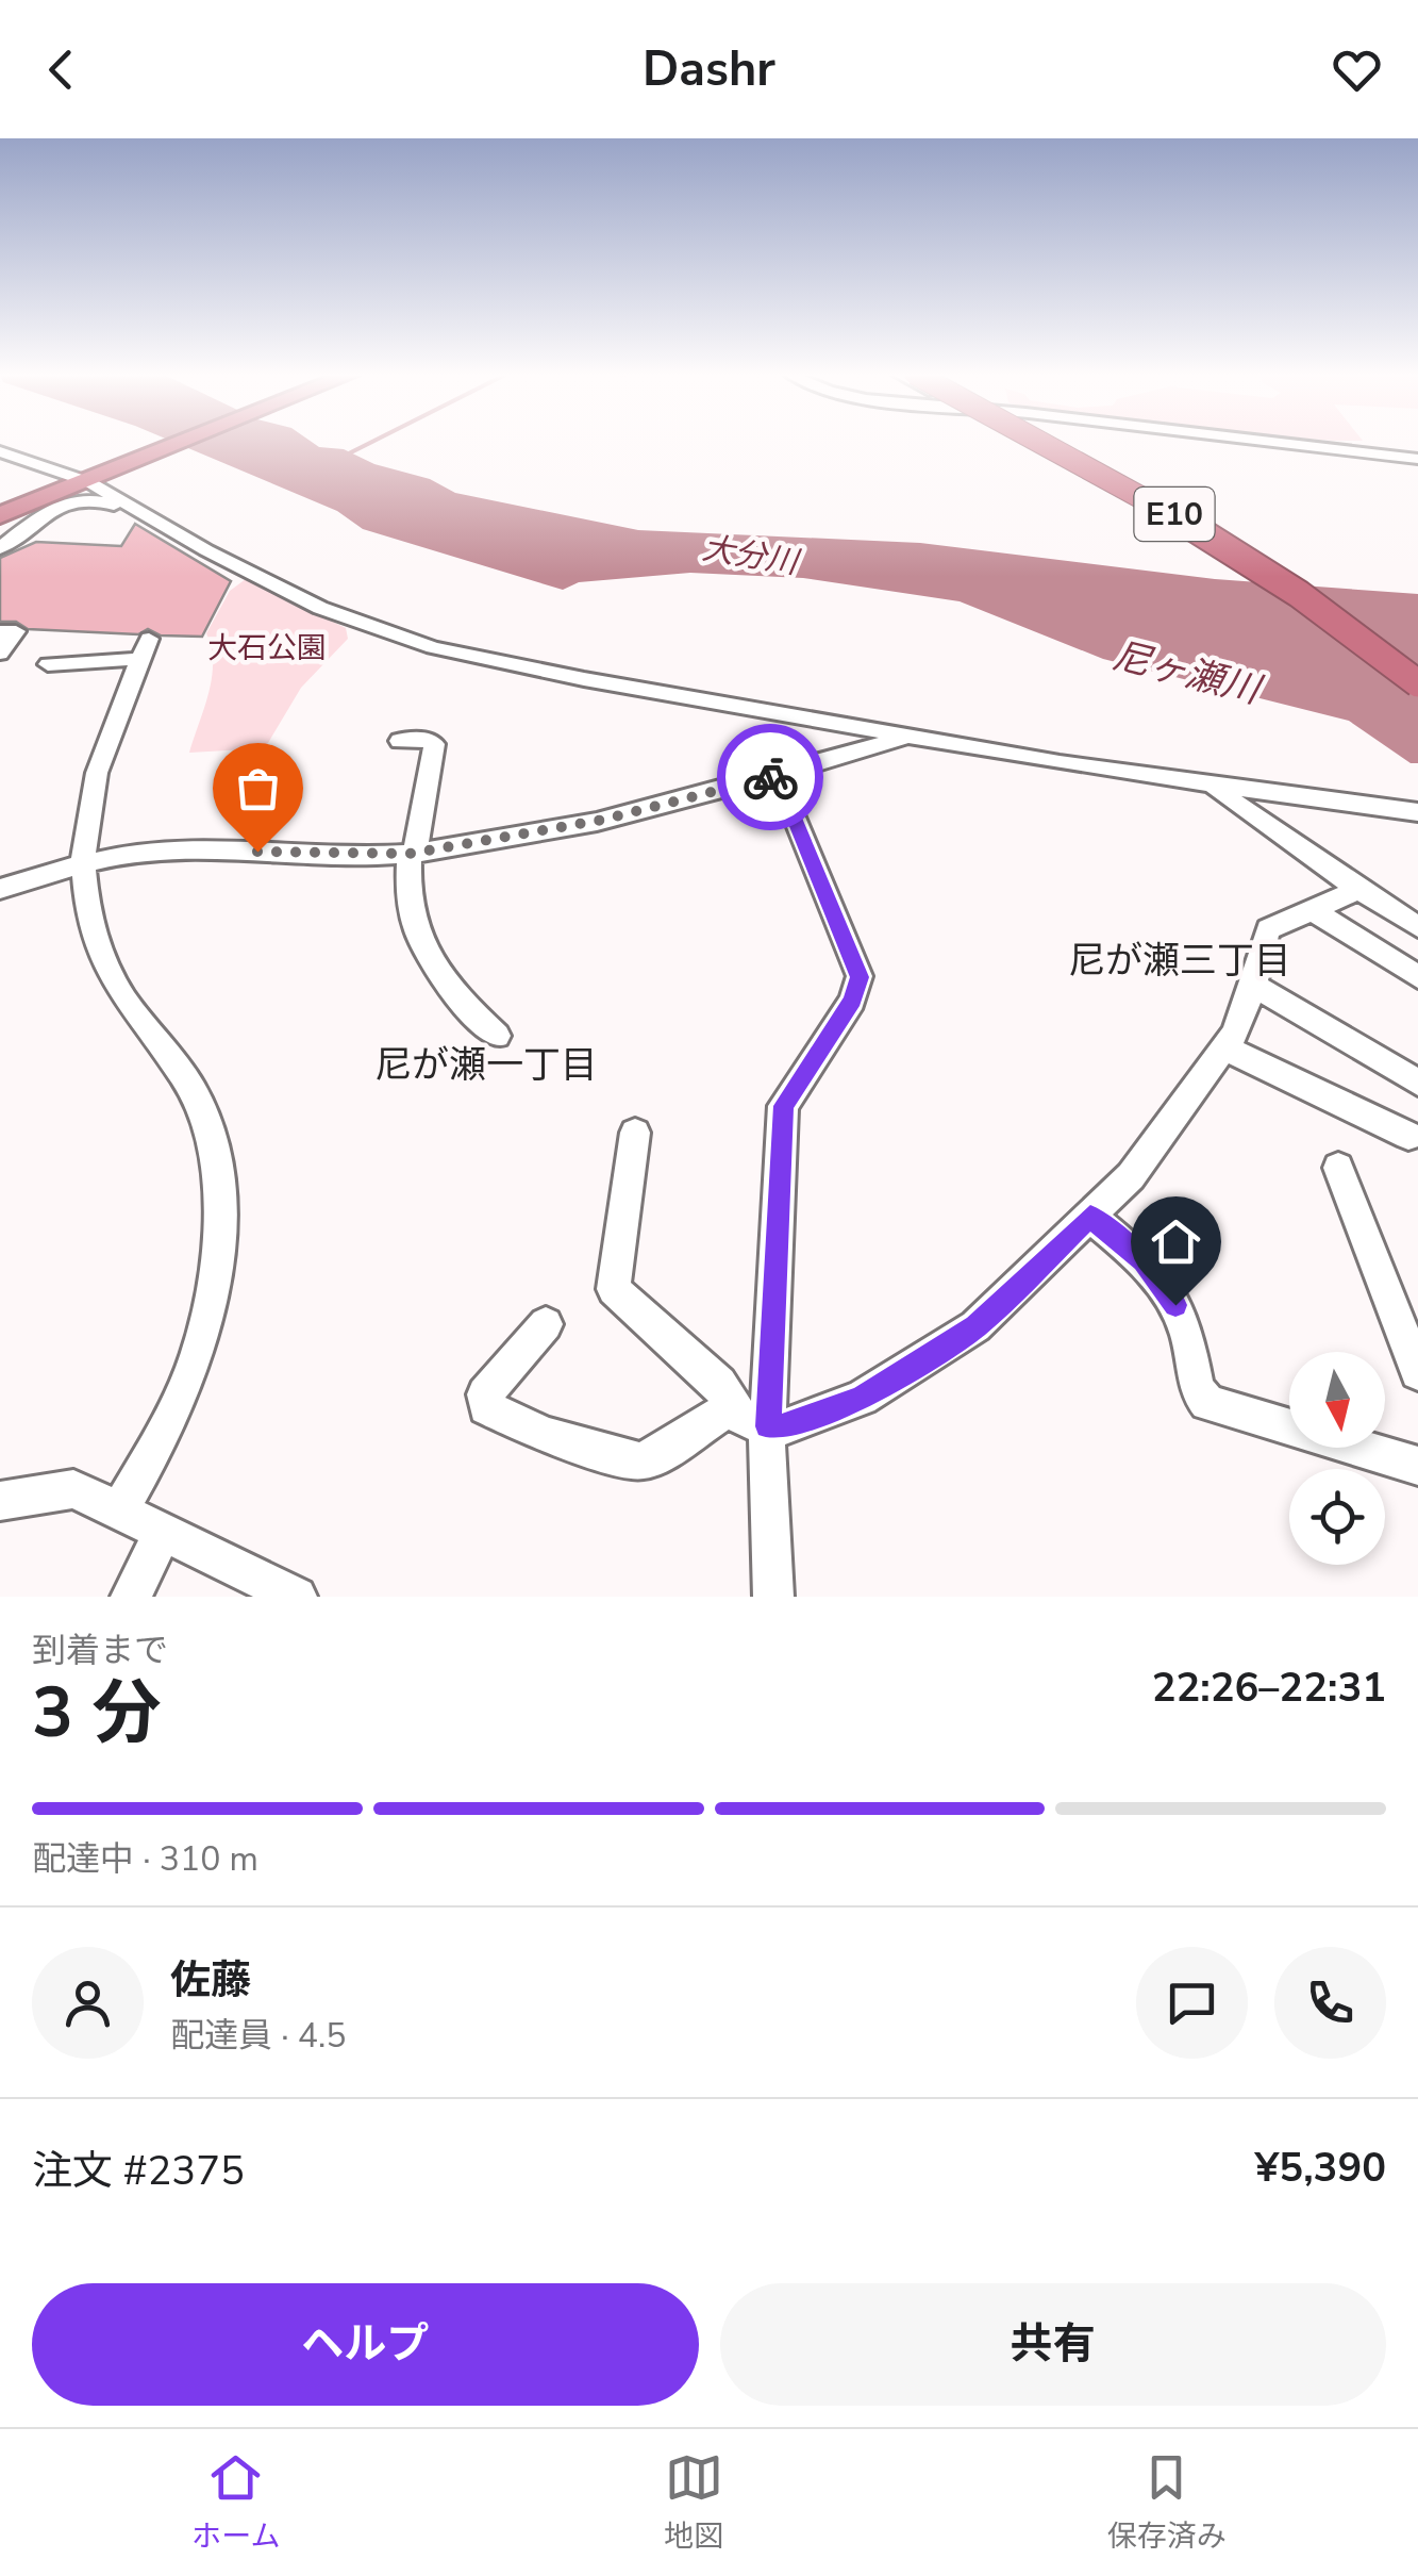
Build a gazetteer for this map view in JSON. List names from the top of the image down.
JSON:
{
  "streets": {
    "highway": ["E10"]
  },
  "districts": ["尼が瀬三丁目", "尼が瀬一丁目"],
  "water": ["大分川", "尼ヶ瀬川"],
  "parks": ["大石公園"],
  "north": "bottom",
  "page": {
    "header": "Dashr",
    "heading": ["3 分", "到着まで", "22:26–22:31"],
    "panel": [
      "佐藤",
      "配達員 · 4.5",
      "注文 #2375",
      "¥5,390"
    ],
    "bar": "配達中 · 310 m",
    "buttons": ["ヘルプ", "共有"],
    "tabs": ["ホーム", "地図", "保存済み"]
  }
}
